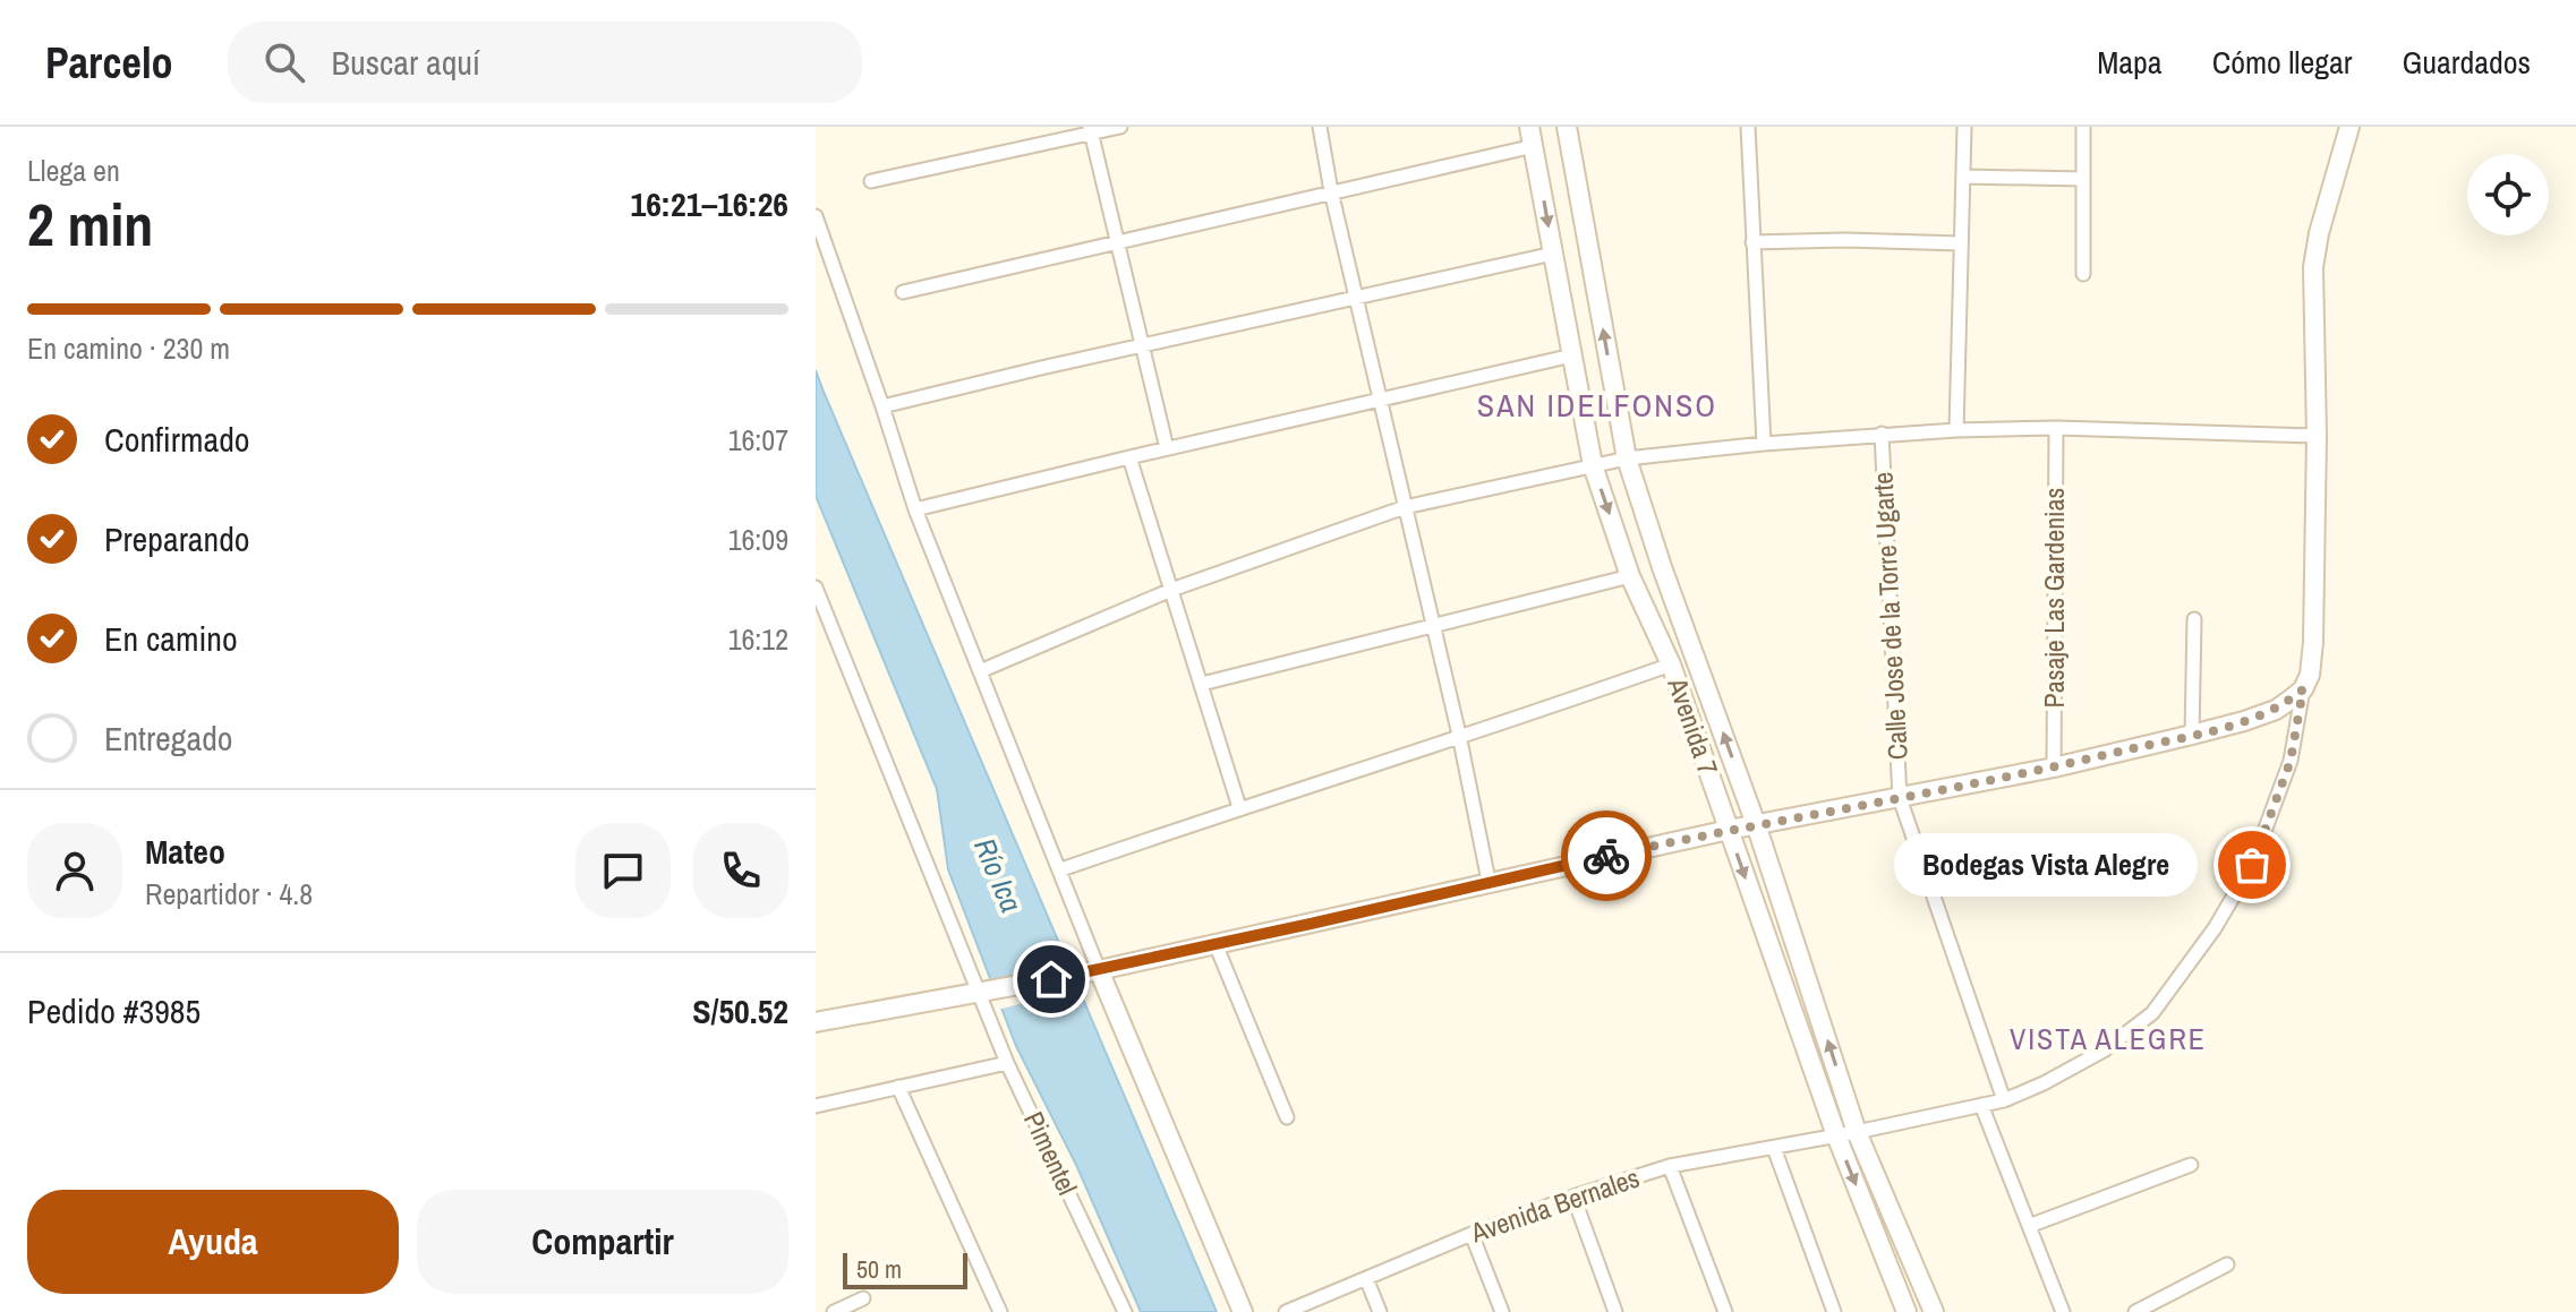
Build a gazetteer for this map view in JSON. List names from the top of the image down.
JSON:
{
  "streets": {
    "street": [
      "Pasaje Las Gardenias",
      "Calle Jose de la Torre Ugarte",
      "Avenida 7",
      "Pimentel",
      "Avenida Bernales"
    ]
  },
  "crossings": [
    ["Calle Jose de la Torre Ugarte", "Avenida Bernales"],
    ["Avenida 7", "Avenida Bernales"]
  ],
  "districts": ["SAN IDELFONSO", "VISTA ALEGRE"],
  "water": ["Río Ica"],
  "places": ["Bodegas Vista Alegre"],
  "scale_bar": "50 m",
  "page": {
    "header": "Parcelo",
    "search": "Buscar aquí",
    "nav": ["Mapa", "Cómo llegar", "Guardados"],
    "heading": ["2 min", "Llega en", "16:21–16:26"],
    "panel": [
      "Mateo",
      "Repartidor · 4.8",
      "Pedido #3985",
      "S/50.52"
    ],
    "bar": "En camino · 230 m",
    "list": [
      ["Confirmado", "16:07"],
      ["Preparando", "16:09"],
      ["En camino", "16:12"],
      "Entregado"
    ],
    "bubble": "Bodegas Vista Alegre",
    "buttons": ["Ayuda", "Compartir"],
    "scale": "50 m"
  }
}
